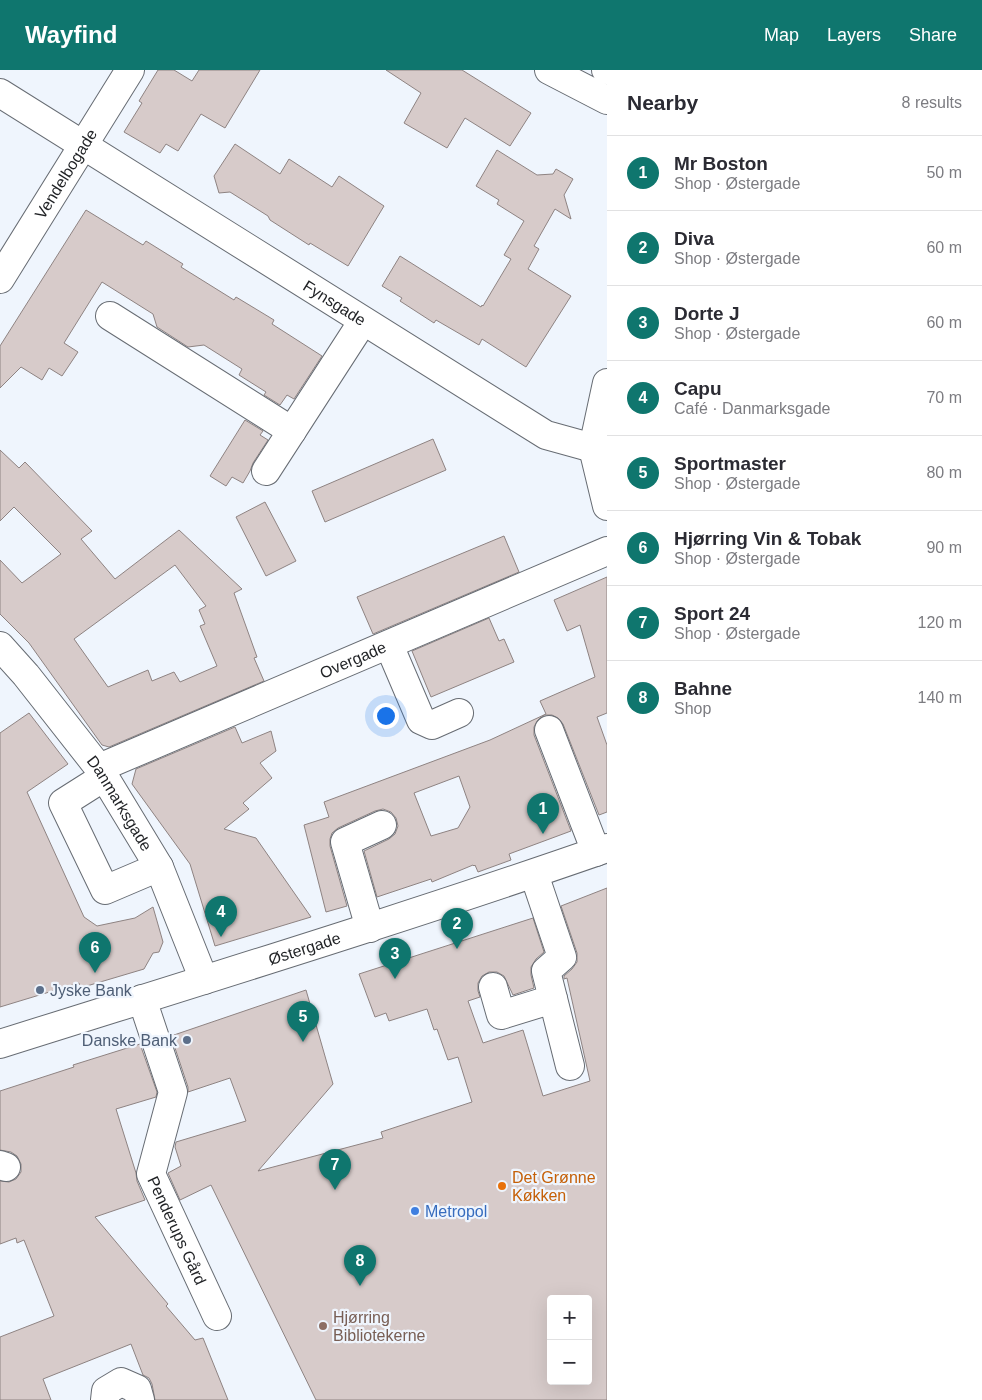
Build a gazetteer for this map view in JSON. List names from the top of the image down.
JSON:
{
  "streets": {
    "street": [
      "Vendelbogade",
      "Fynsgade",
      "Overgade",
      "Danmarksgade",
      "Østergade",
      "Penderups Gård"
    ]
  },
  "crossings": [
    ["Vendelbogade", "Fynsgade"],
    ["Overgade", "Danmarksgade"],
    ["Danmarksgade", "Østergade"],
    ["Østergade", "Penderups Gård"]
  ],
  "places": [
    "Jyske Bank",
    "Danske Bank",
    "Det Grønne Køkken",
    "Metropol",
    "Hjørring Bibliotekerne"
  ],
  "page": {
    "header": "Wayfind",
    "nav": ["Map", "Layers", "Share"],
    "heading": ["Nearby", "8 results"],
    "list": [
      {
        "mark": "1",
        "name": "Mr Boston",
        "note": "Shop · Østergade",
        "value": "50 m"
      },
      {
        "mark": "2",
        "name": "Diva",
        "note": "Shop · Østergade",
        "value": "60 m"
      },
      {
        "mark": "3",
        "name": "Dorte J",
        "note": "Shop · Østergade",
        "value": "60 m"
      },
      {
        "mark": "4",
        "name": "Capu",
        "note": "Café · Danmarksgade",
        "value": "70 m"
      },
      {
        "mark": "5",
        "name": "Sportmaster",
        "note": "Shop · Østergade",
        "value": "80 m"
      },
      {
        "mark": "6",
        "name": "Hjørring Vin & Tobak",
        "note": "Shop · Østergade",
        "value": "90 m"
      },
      {
        "mark": "7",
        "name": "Sport 24",
        "note": "Shop · Østergade",
        "value": "120 m"
      },
      {
        "mark": "8",
        "name": "Bahne",
        "note": "Shop",
        "value": "140 m"
      }
    ],
    "pins": [
      "1",
      "4",
      "2",
      "6",
      "3",
      "5",
      "7",
      "8"
    ],
    "map_buttons": ["+", "−"]
  }
}
